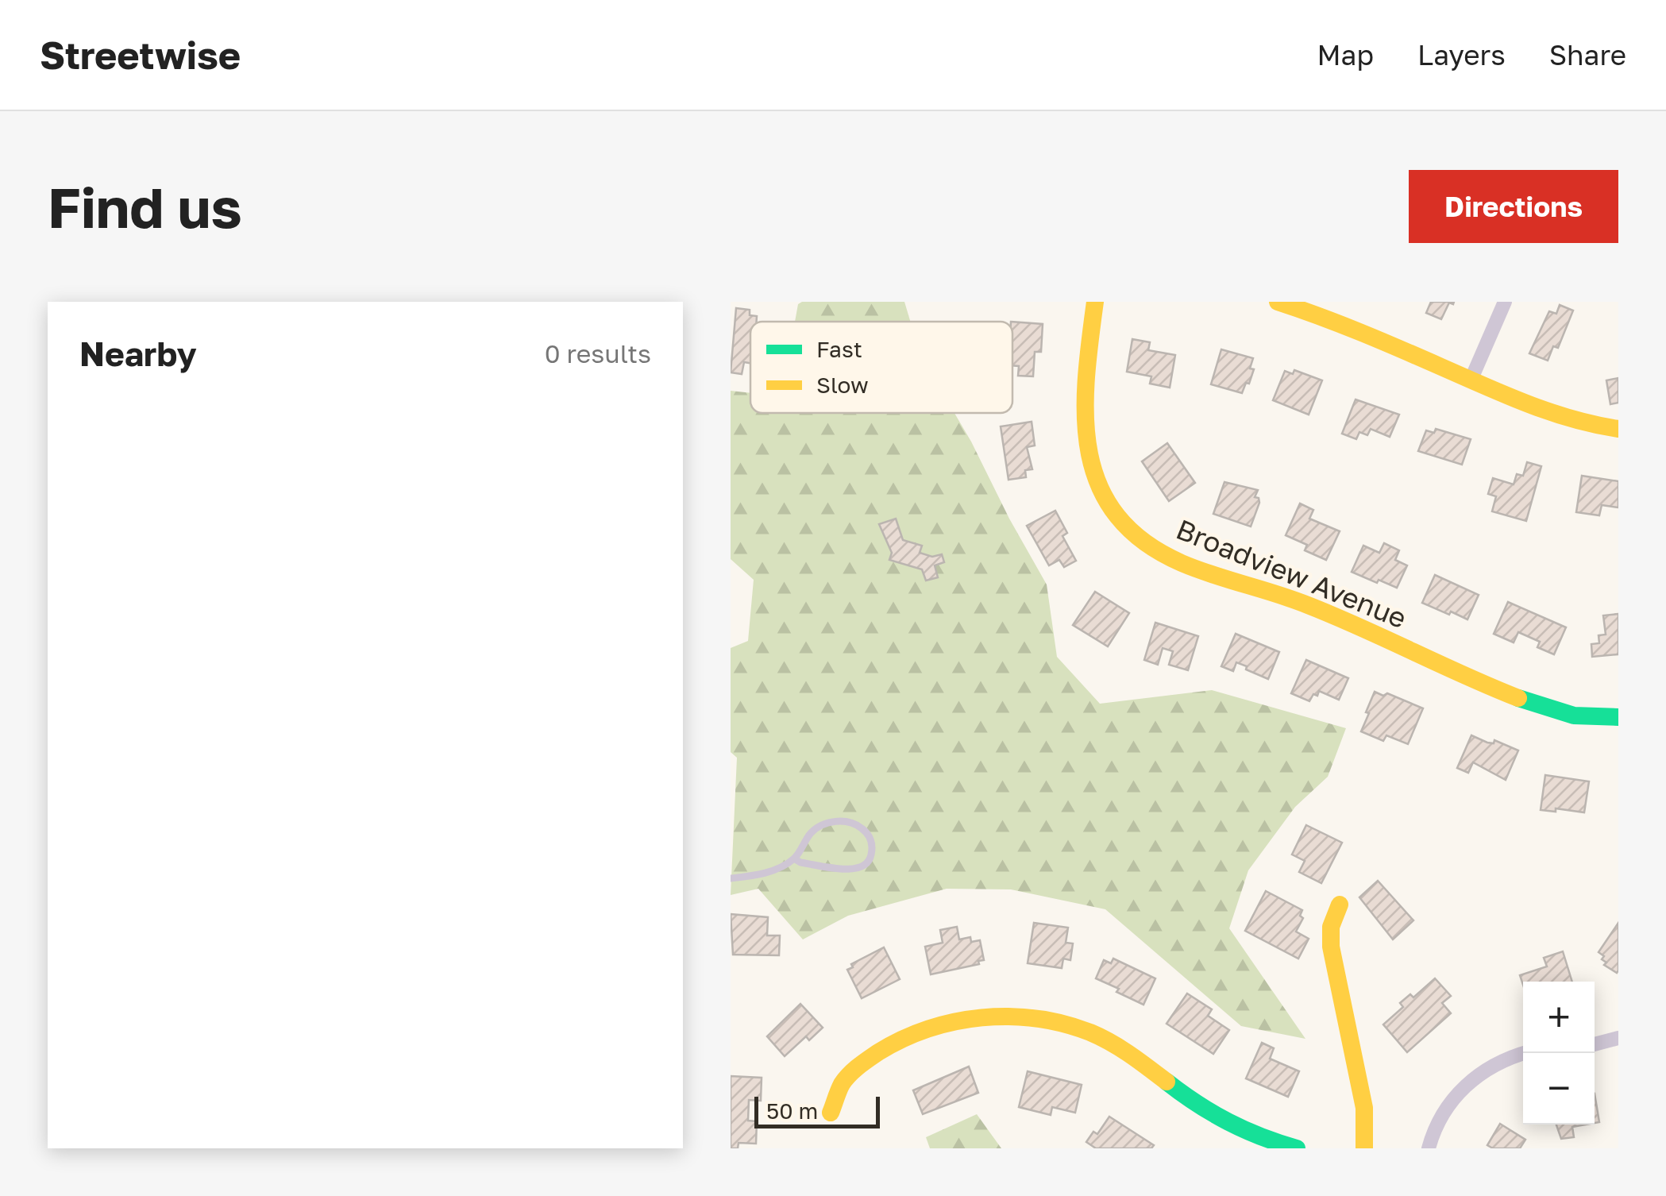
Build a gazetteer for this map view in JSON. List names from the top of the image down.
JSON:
{
  "streets": {
    "street": ["Broadview Avenue"]
  },
  "legend": ["Fast", "Slow"],
  "scale_bar": "50 m",
  "page": {
    "header": "Streetwise",
    "nav": ["Map", "Layers", "Share"],
    "buttons": "Directions",
    "title": "Find us",
    "heading": ["Nearby", "0 results"],
    "map_buttons": ["+", "−"],
    "scale": "50 m"
  }
}
